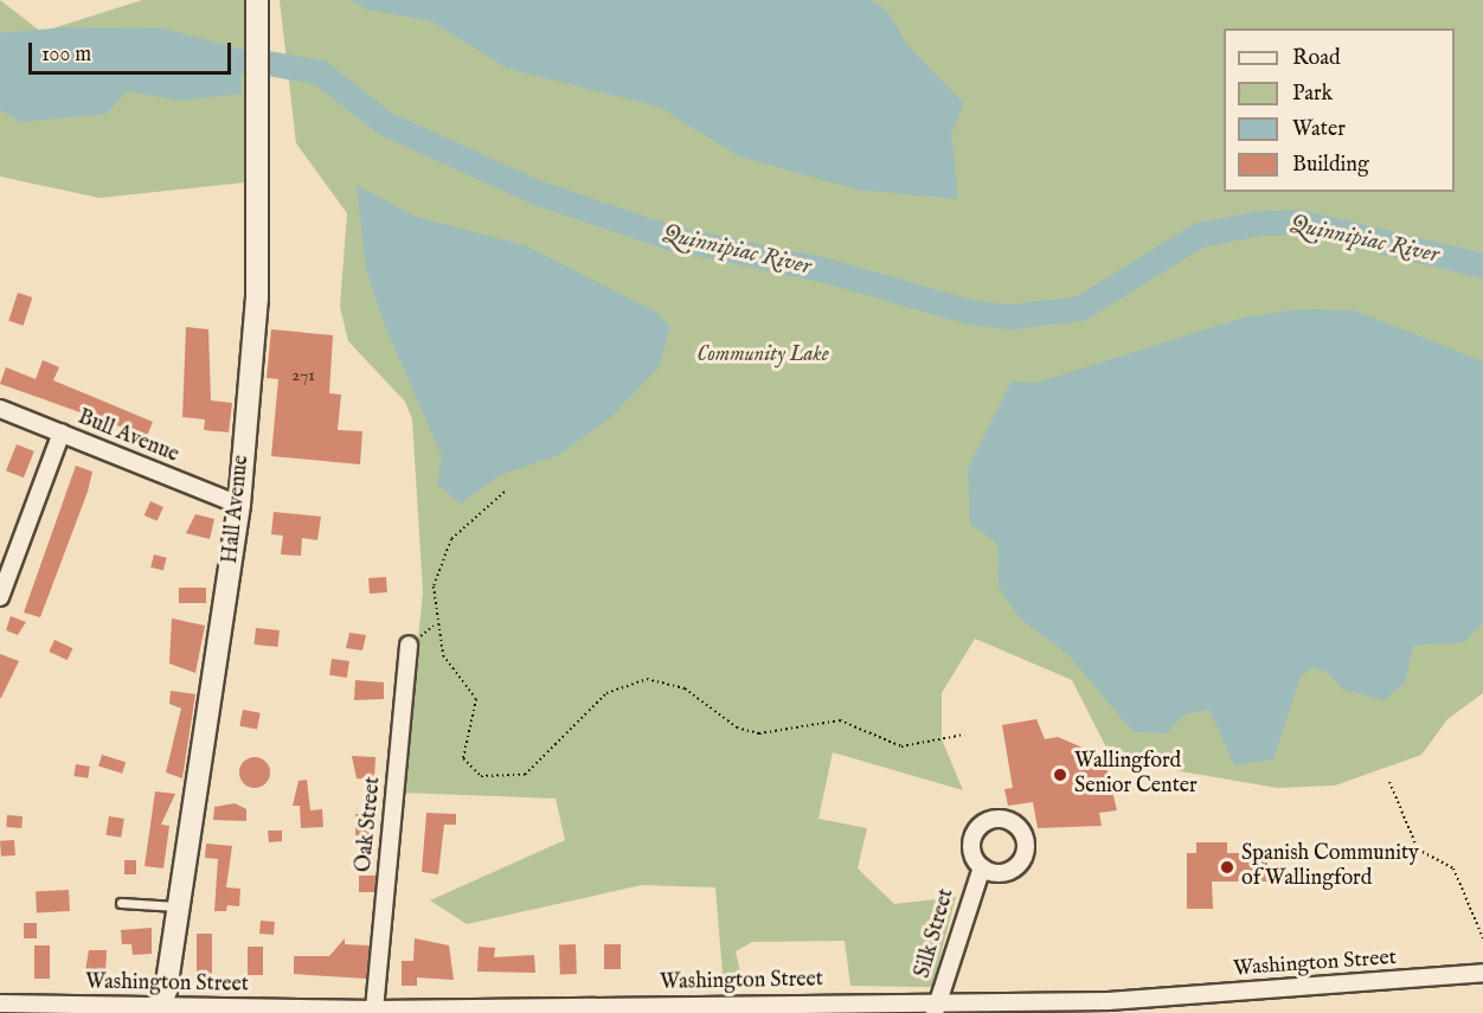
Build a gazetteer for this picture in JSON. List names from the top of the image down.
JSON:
{
  "streets": {
    "main road": ["Hall Avenue"],
    "street": [
      "Bull Avenue",
      "Oak Street",
      "Silk Street",
      "Washington Street"
    ]
  },
  "crossings": [
    ["Bull Avenue", "Hall Avenue"],
    ["Hall Avenue", "Washington Street"],
    ["Oak Street", "Washington Street"],
    ["Silk Street", "Washington Street"]
  ],
  "water": ["Quinnipiac River"],
  "parks": ["Community Lake"],
  "places": ["Wallingford Senior Center", "Spanish Community of Wallingford"],
  "house_numbers": ["271"],
  "legend": [
    "Road",
    "Park",
    "Water",
    "Building"
  ],
  "scale_bar": "100 m"
}
